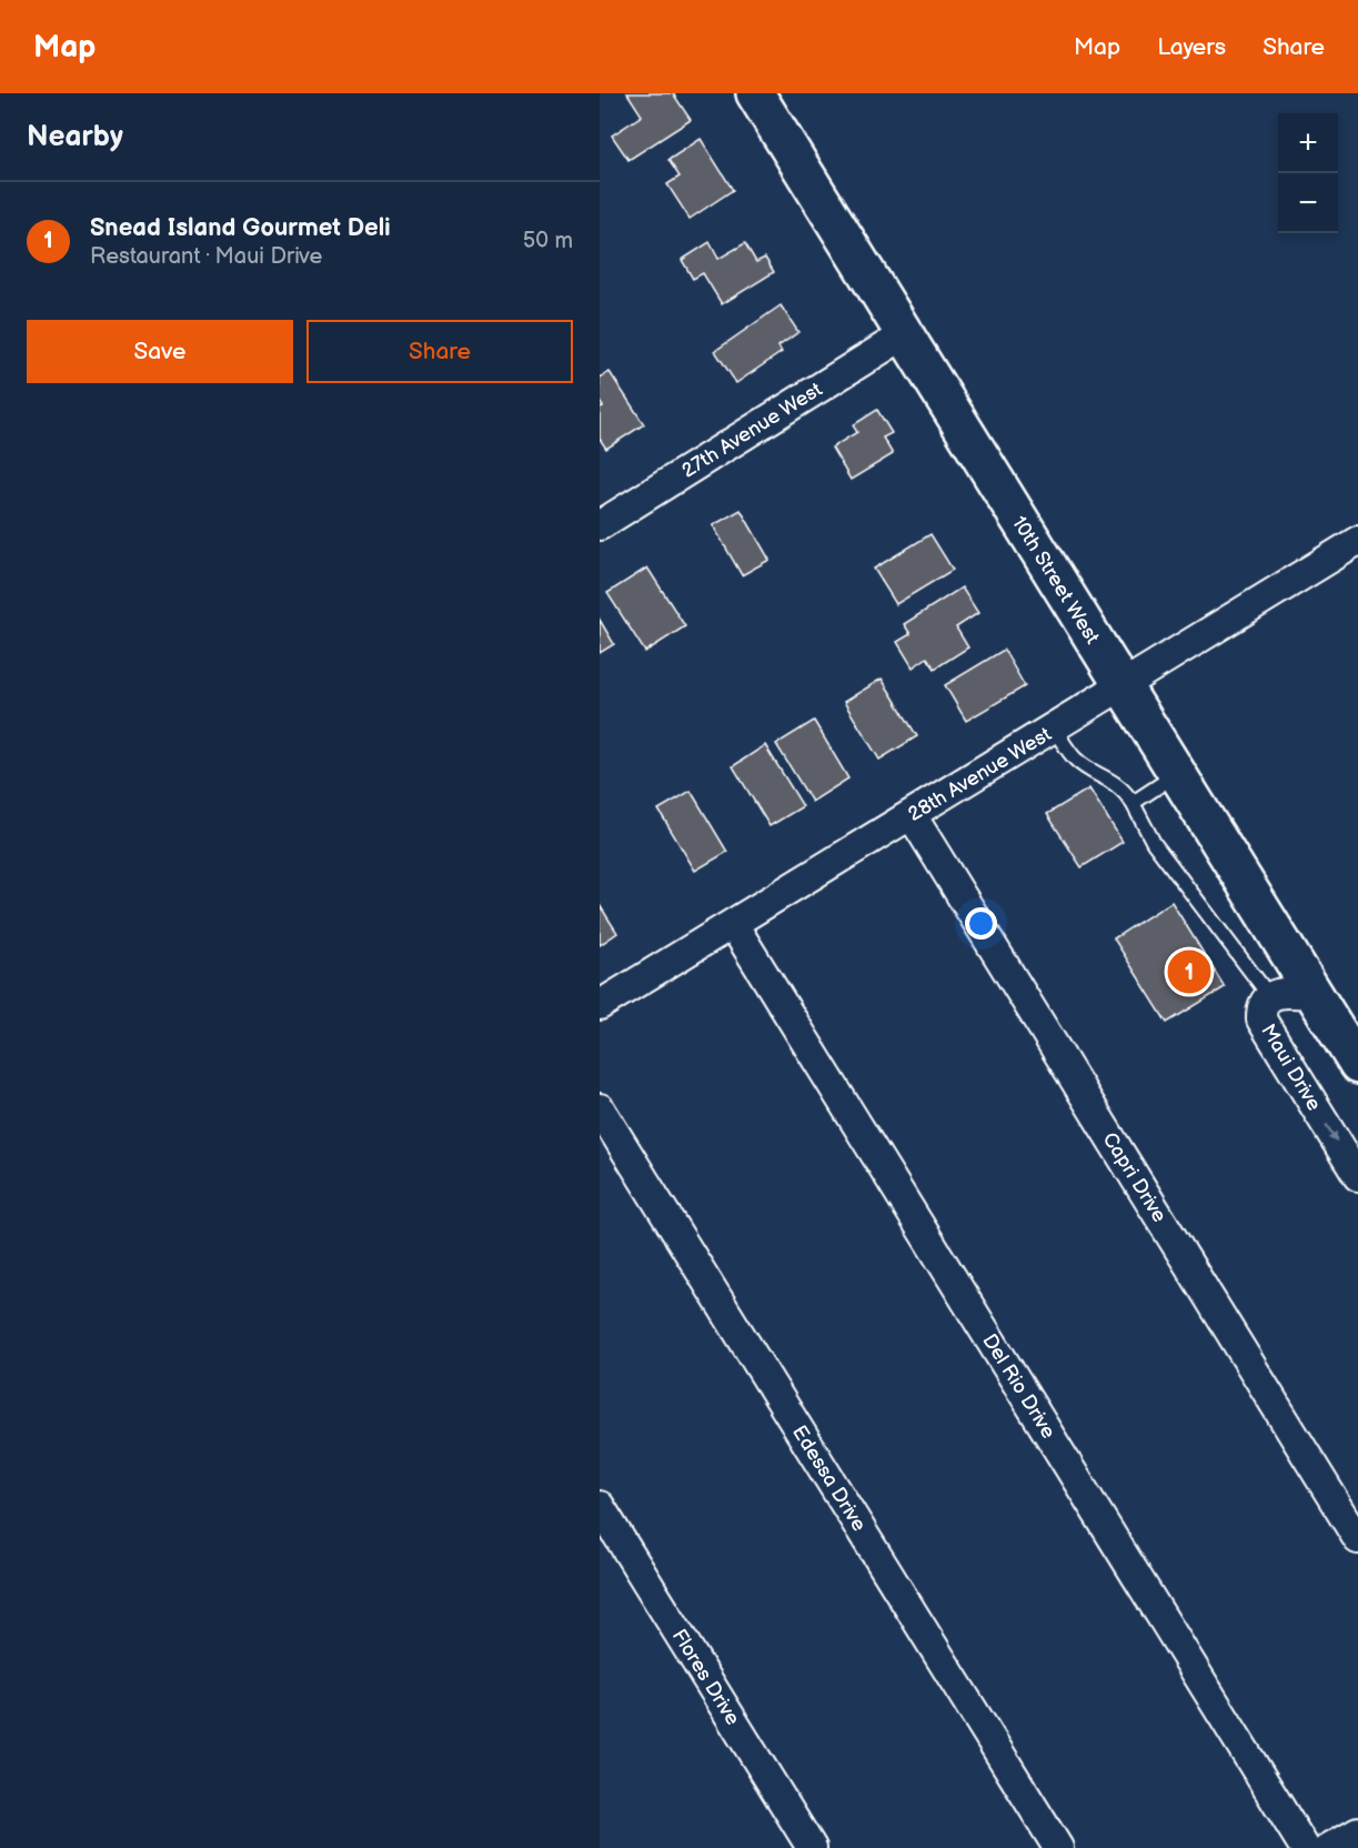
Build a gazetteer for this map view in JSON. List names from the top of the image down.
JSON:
{
  "streets": {
    "street": [
      "27th Avenue West",
      "10th Street West",
      "28th Avenue West",
      "Maui Drive",
      "Capri Drive",
      "Del Rio Drive",
      "Edessa Drive",
      "Flores Drive"
    ]
  },
  "crossings": [
    ["27th Avenue West", "10th Street West"],
    ["10th Street West", "28th Avenue West"],
    ["10th Street West", "Maui Drive"],
    ["28th Avenue West", "Capri Drive"],
    ["28th Avenue West", "Del Rio Drive"]
  ],
  "one_way": ["Maui Drive"],
  "page": {
    "header": "Map",
    "nav": ["Map", "Layers", "Share"],
    "heading": "Nearby",
    "map_buttons": ["+", "−"],
    "list": [
      {
        "mark": "1",
        "name": "Snead Island Gourmet Deli",
        "note": "Restaurant · Maui Drive",
        "value": "50 m"
      }
    ],
    "buttons": ["Save", "Share"],
    "pins": "1"
  }
}
